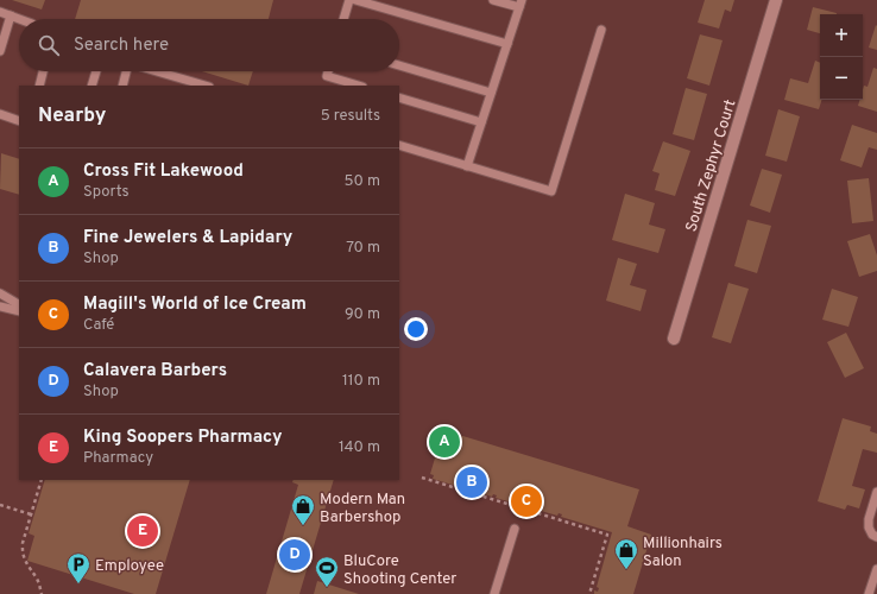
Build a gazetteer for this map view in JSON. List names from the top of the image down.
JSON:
{
  "streets": {
    "street": ["South Zephyr Court"]
  },
  "places": {
    "shop": ["Modern Man Barbershop", "Millionhairs Salon"],
    "parking": ["Employee"],
    "sports": ["BluCore Shooting Center"]
  },
  "page": {
    "map_buttons": ["+", "−"],
    "search": "Search here",
    "heading": ["Nearby", "5 results"],
    "list": [
      {
        "mark": "A",
        "name": "Cross Fit Lakewood",
        "note": "Sports",
        "value": "50 m"
      },
      {
        "mark": "B",
        "name": "Fine Jewelers & Lapidary",
        "note": "Shop",
        "value": "70 m"
      },
      {
        "mark": "C",
        "name": "Magill's World of Ice Cream",
        "note": "Café",
        "value": "90 m"
      },
      {
        "mark": "D",
        "name": "Calavera Barbers",
        "note": "Shop",
        "value": "110 m"
      },
      {
        "mark": "E",
        "name": "King Soopers Pharmacy",
        "note": "Pharmacy",
        "value": "140 m"
      }
    ],
    "pins": [
      "A",
      "B",
      "C",
      "E",
      "D"
    ]
  }
}
